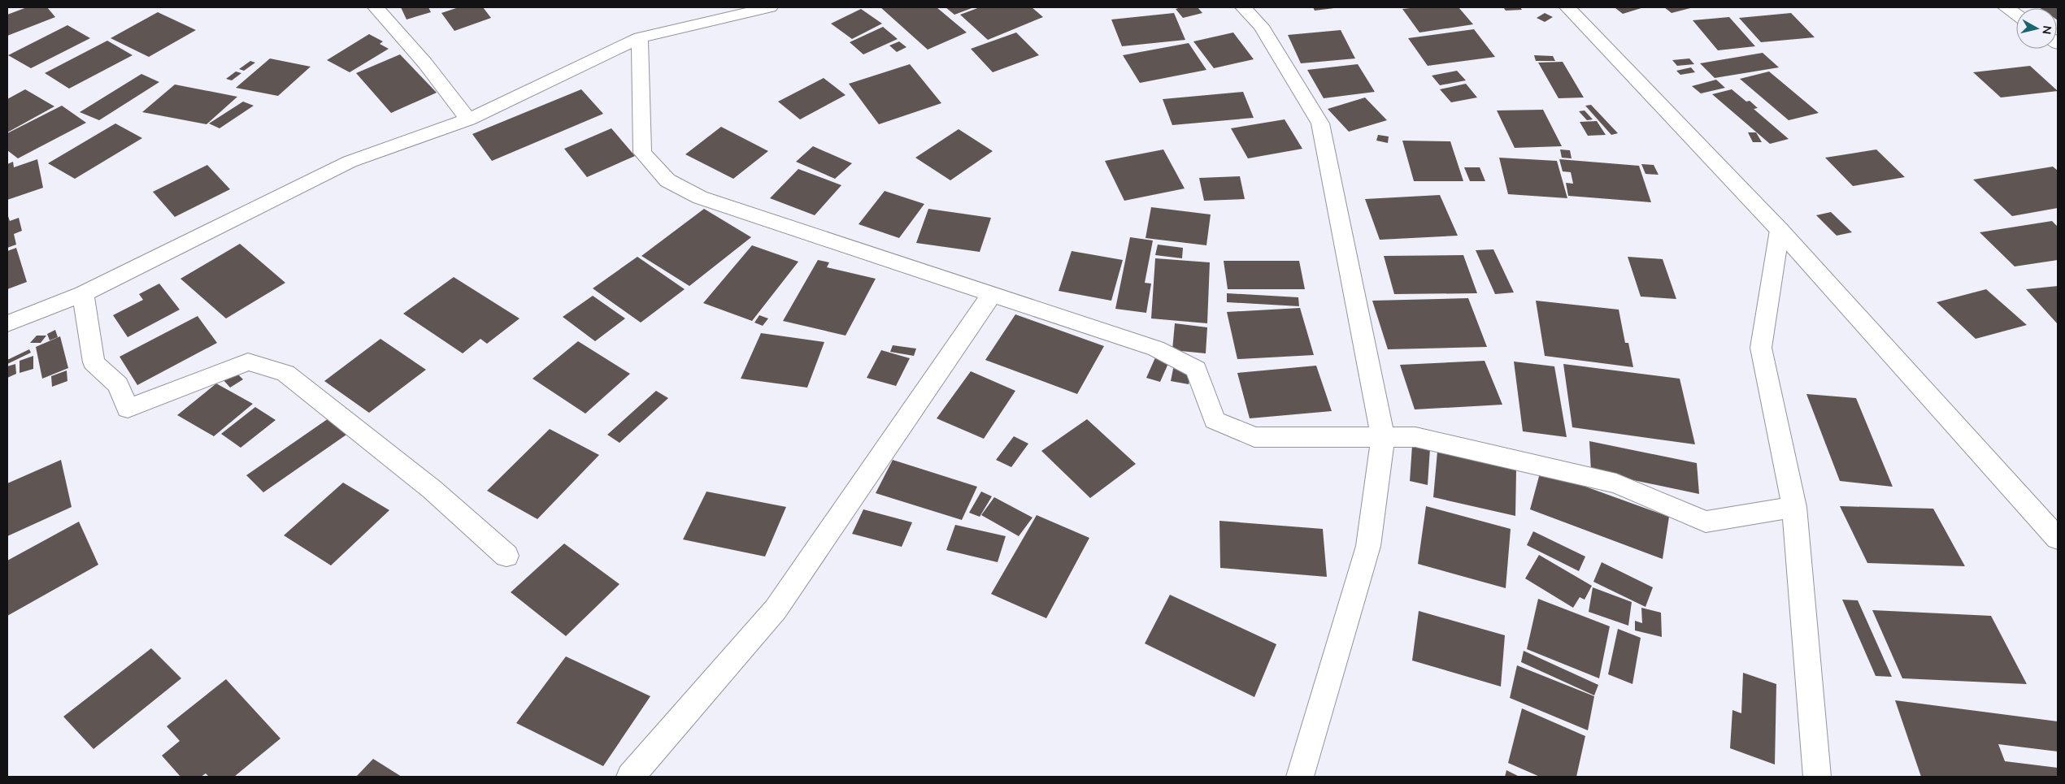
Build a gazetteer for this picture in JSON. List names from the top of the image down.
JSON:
{
  "north": "right"
}
